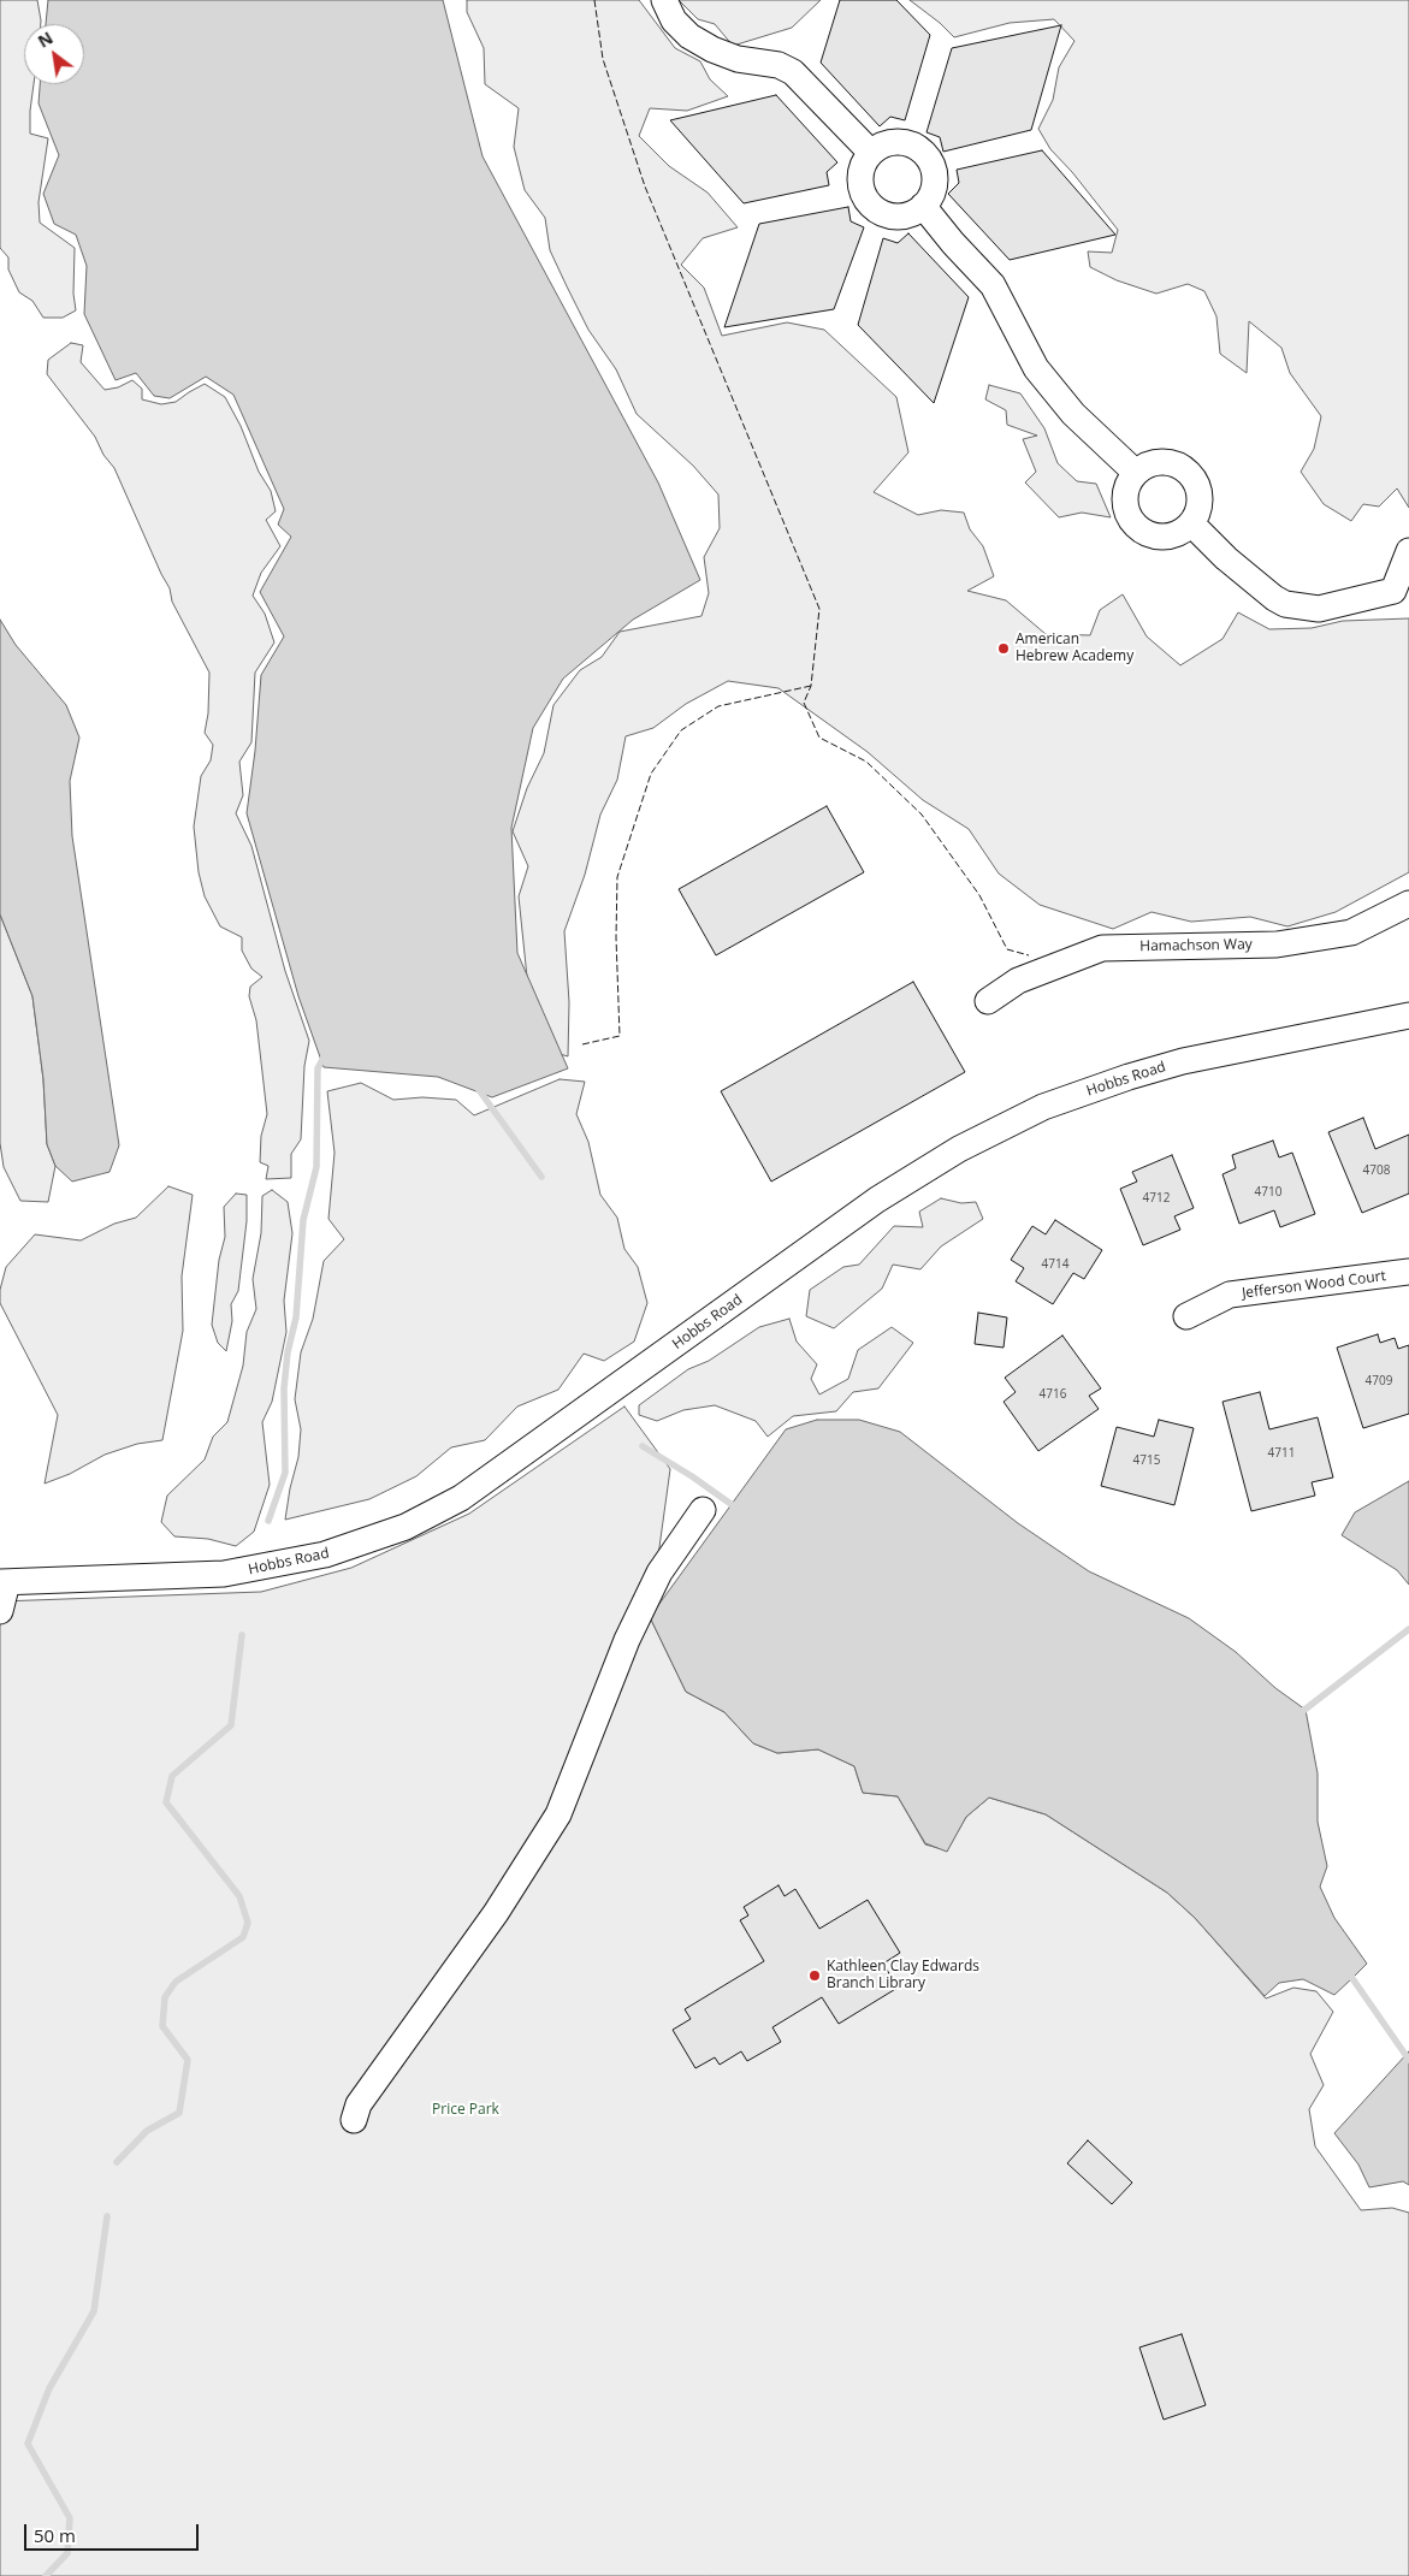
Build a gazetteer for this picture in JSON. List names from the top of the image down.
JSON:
{
  "streets": {
    "street": ["Hamachson Way", "Hobbs Road", "Jefferson Wood Court"]
  },
  "parks": ["Price Park"],
  "places": ["American Hebrew Academy", "Kathleen Clay Edwards Branch Library"],
  "house_numbers": [
    "4708",
    "4710",
    "4712",
    "4714",
    "4709",
    "4716",
    "4711",
    "4715"
  ],
  "scale_bar": "50 m",
  "north": "top left"
}
